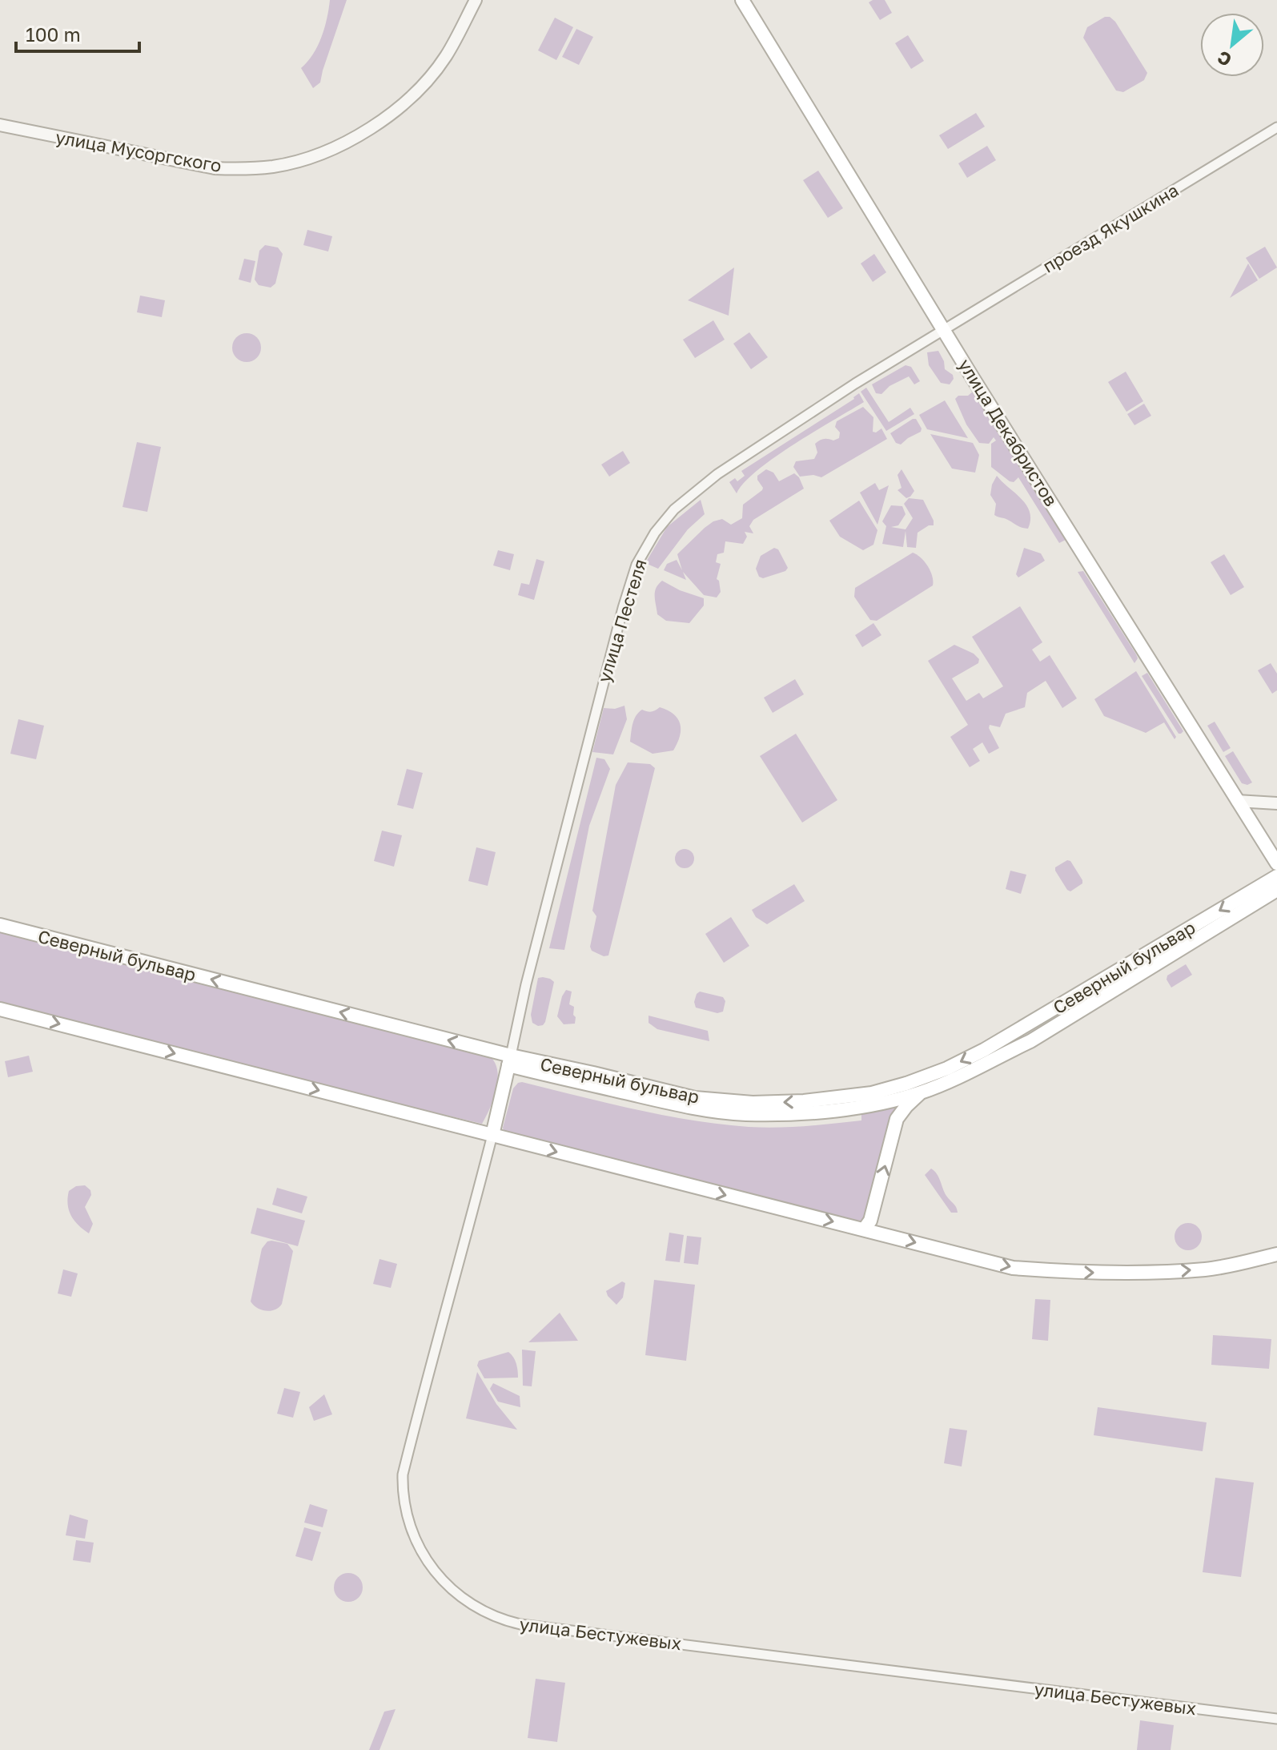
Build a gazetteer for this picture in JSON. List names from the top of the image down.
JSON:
{
  "streets": {
    "main road": ["улица Декабристов", "Северный бульвар", "улица Бестужевых"],
    "street": ["улица Мусоргского", "проезд Якушкина", "улица Пестеля"]
  },
  "crossings": [
    ["проезд Якушкина", "улица Декабристов"],
    ["проезд Якушкина", "улица Пестеля"],
    ["улица Декабристов", "улица Пестеля"],
    ["улица Пестеля", "Северный бульвар"],
    ["улица Пестеля", "улица Бестужевых"],
    ["Северный бульвар", "улица Бестужевых"]
  ],
  "scale_bar": "100 m",
  "north": "bottom left"
}
